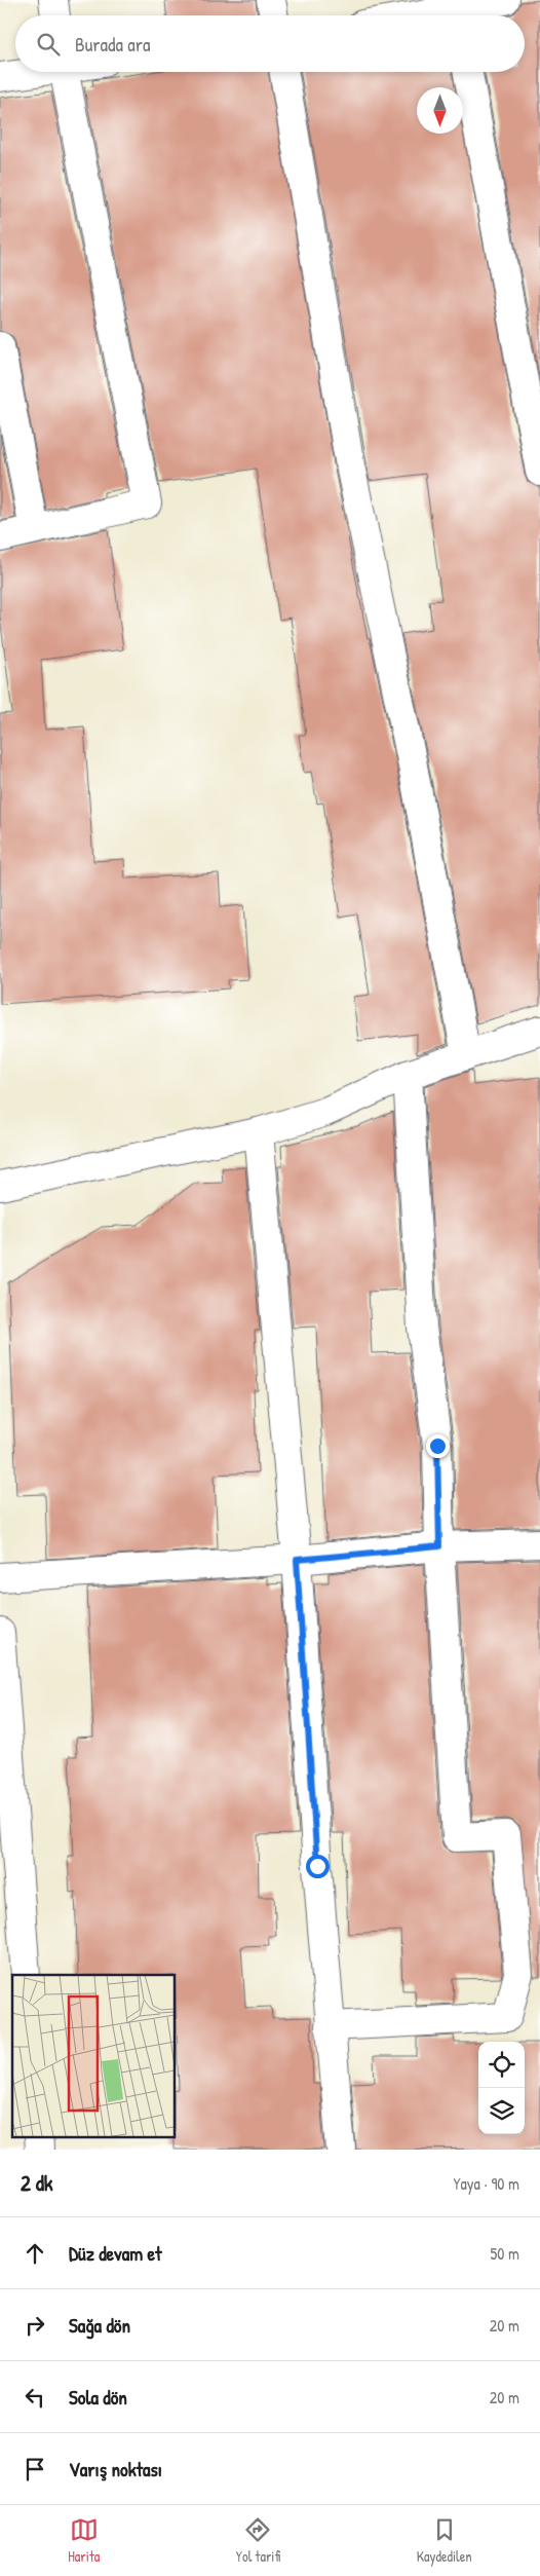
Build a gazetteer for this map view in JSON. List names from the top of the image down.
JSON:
{
  "north": "bottom",
  "page": {
    "search": "Burada ara",
    "heading": ["2 dk", "Yaya · 90 m"],
    "list": [
      ["Düz devam et", "50 m"],
      ["Sağa dön", "20 m"],
      ["Sola dön", "20 m"],
      "Varış noktası"
    ],
    "nav": ["Harita", "Yol tarifi", "Kaydedilen"]
  }
}
